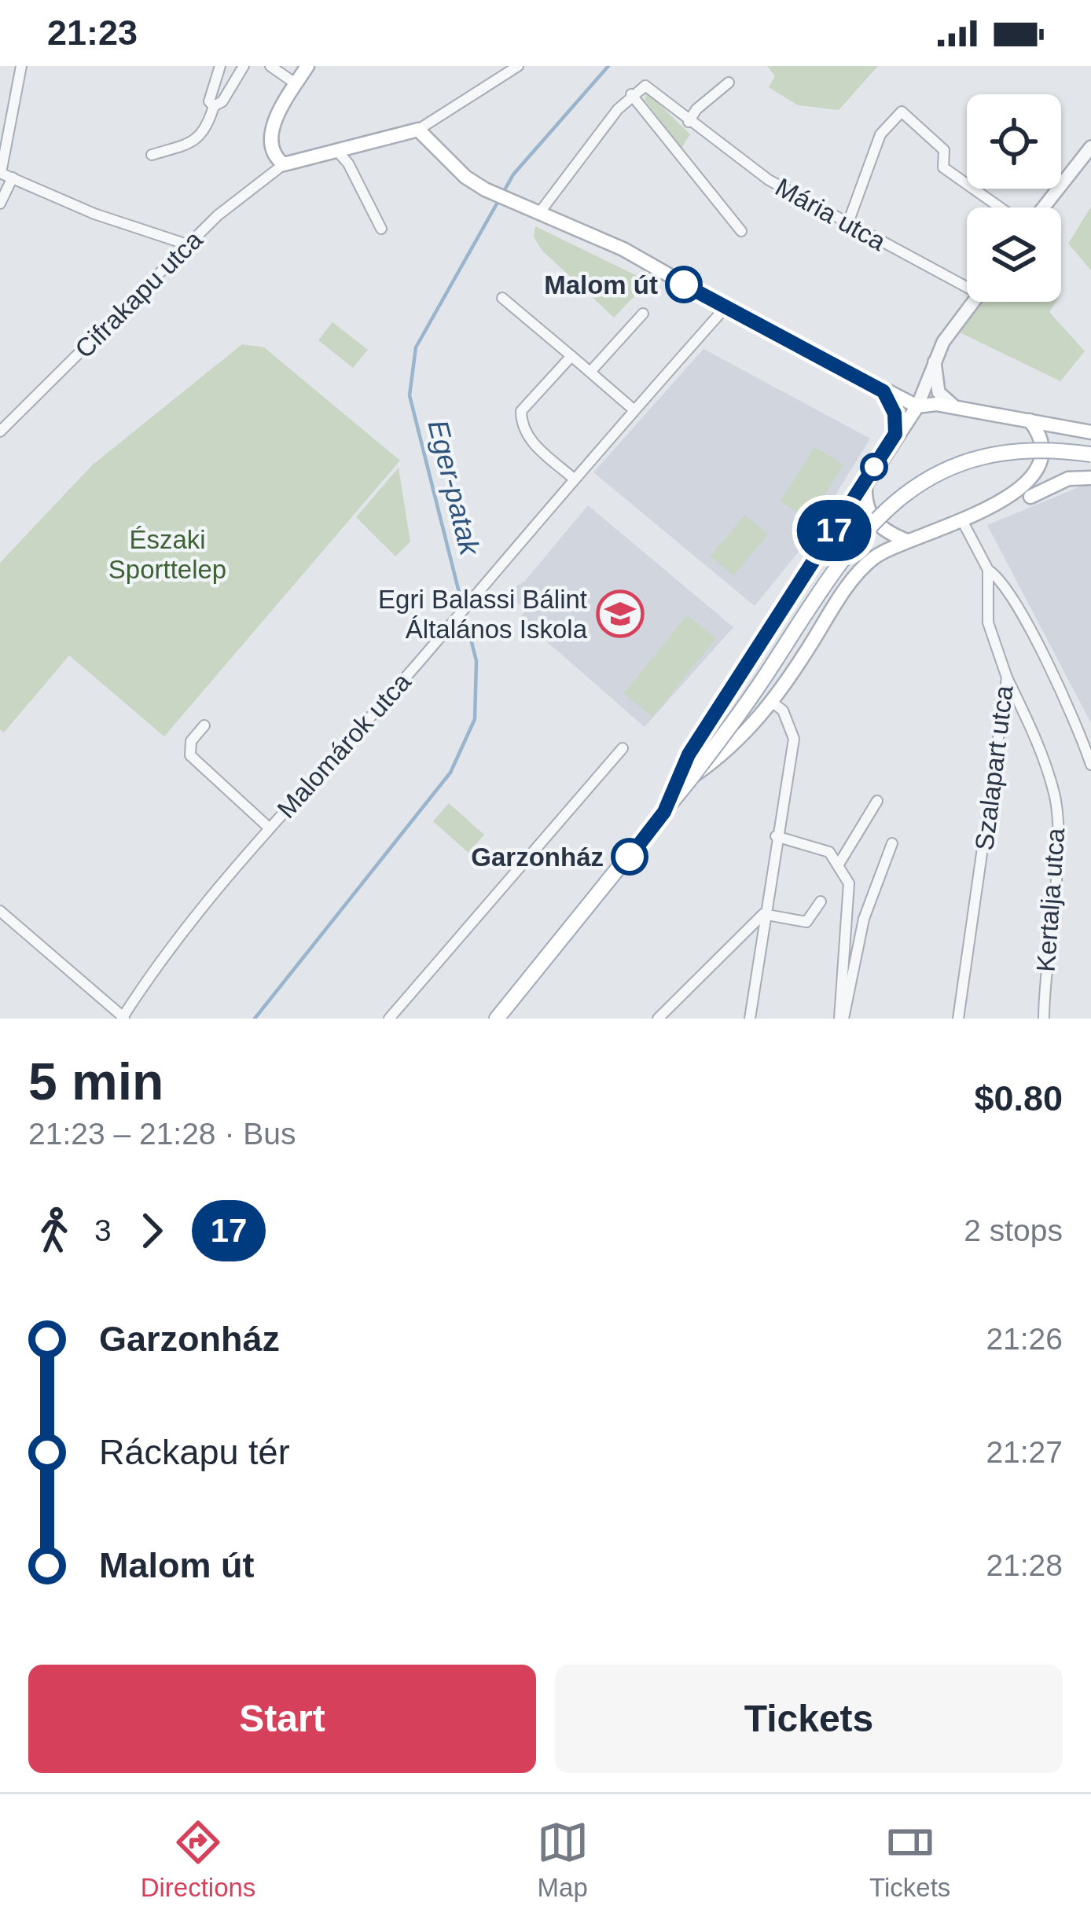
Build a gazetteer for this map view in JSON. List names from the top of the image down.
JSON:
{
  "streets": {
    "street": [
      "Mária utca",
      "Cifrakapu utca",
      "Malomárok utca",
      "Szalapart utca",
      "Kertalja utca"
    ]
  },
  "crossings": [
    ["Szalapart utca", "Kertalja utca"]
  ],
  "water": ["Eger-patak"],
  "parks": ["Északi Sporttelep"],
  "places": {
    "other": ["Malom út", "Garzonház"],
    "school or university": ["Egri Balassi Bálint Általános Iskola"]
  },
  "lines": ["bus line 17"],
  "page": {
    "status": "21:23",
    "on_map": "17",
    "heading": ["5 min", "21:23 – 21:28 · Bus", "$0.80"],
    "legs": ["3", "17", "2 stops"],
    "list": [
      {
        "name": "Garzonház",
        "value": "21:26"
      },
      {
        "name": "Ráckapu tér",
        "value": "21:27"
      },
      {
        "name": "Malom út",
        "value": "21:28"
      }
    ],
    "buttons": ["Start", "Tickets"],
    "tabs": ["Directions", "Map", "Tickets"]
  }
}
